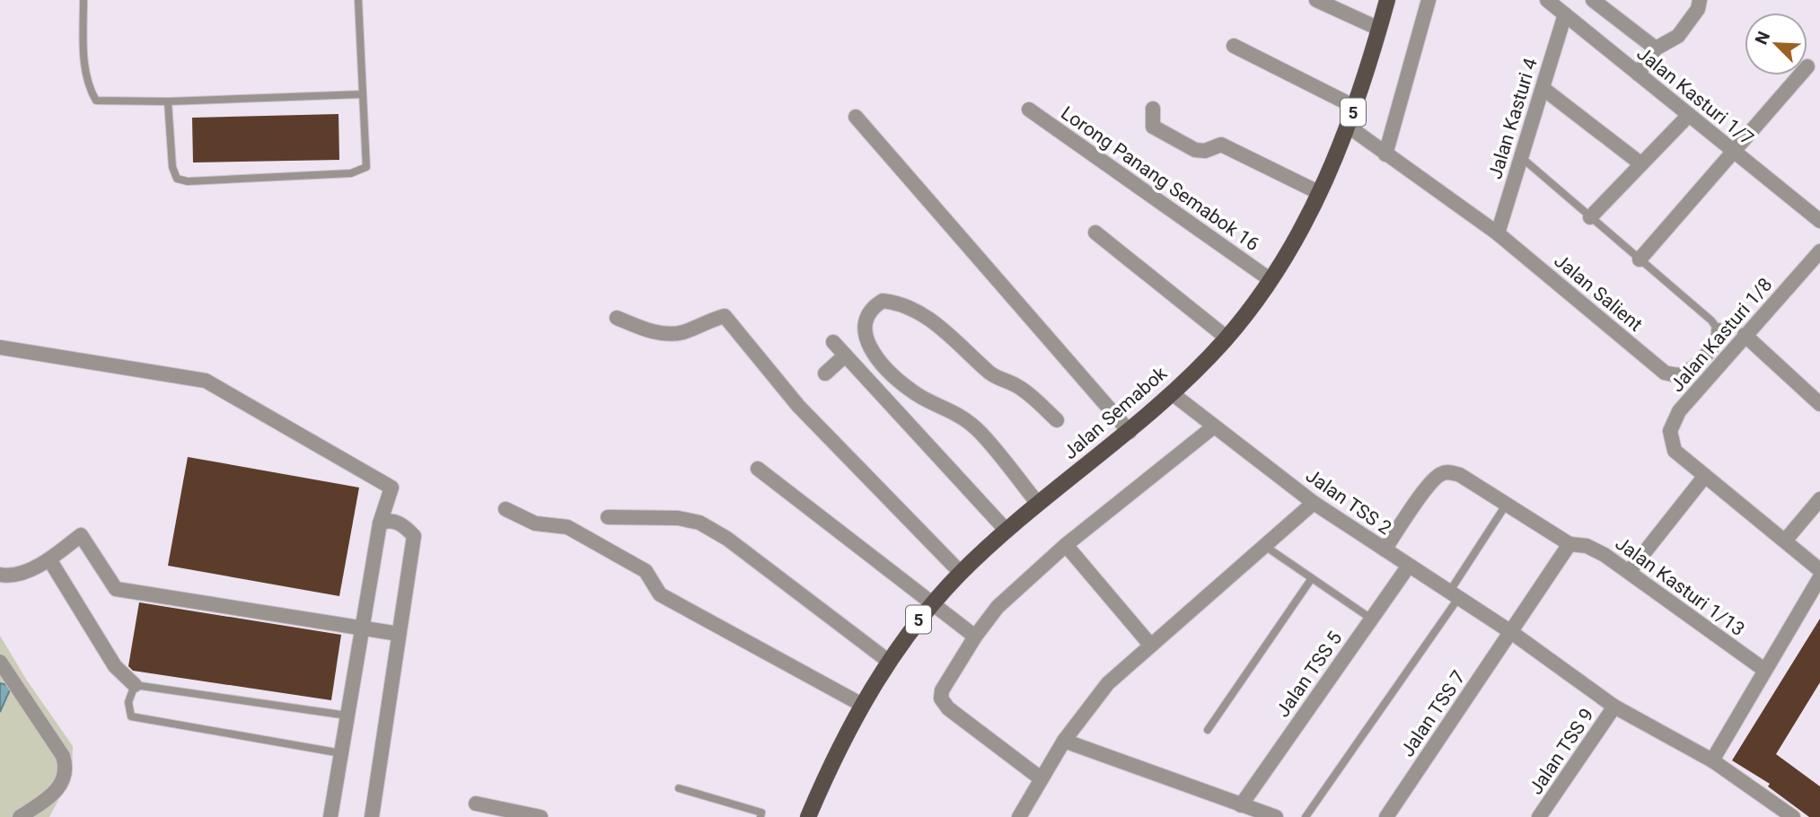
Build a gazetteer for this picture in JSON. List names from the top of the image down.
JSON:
{
  "streets": {
    "main road": ["5", "Jalan Semabok"],
    "street": [
      "Jalan Kasturi 1/7",
      "Jalan Kasturi 4",
      "Lorong Panang Semabok 16",
      "Jalan Salient",
      "Jalan Kasturi 1/8",
      "Jalan TSS 2",
      "Jalan Kasturi 1/13",
      "Jalan TSS 5",
      "Jalan TSS 7",
      "Jalan TSS 9"
    ]
  },
  "crossings": [
    ["Jalan Kasturi 1/7", "Jalan Kasturi 4"],
    ["Jalan Kasturi 4", "Jalan Salient"],
    ["Lorong Panang Semabok 16", "Jalan Semabok"],
    ["Jalan Salient", "Jalan Semabok"],
    ["Jalan Semabok", "Jalan TSS 2"],
    ["Jalan TSS 2", "Jalan TSS 5"],
    ["Jalan TSS 2", "Jalan TSS 7"],
    ["Jalan TSS 2", "Jalan TSS 9"],
    ["Jalan Kasturi 1/13", "Jalan TSS 7"]
  ],
  "north": "top left"
}
